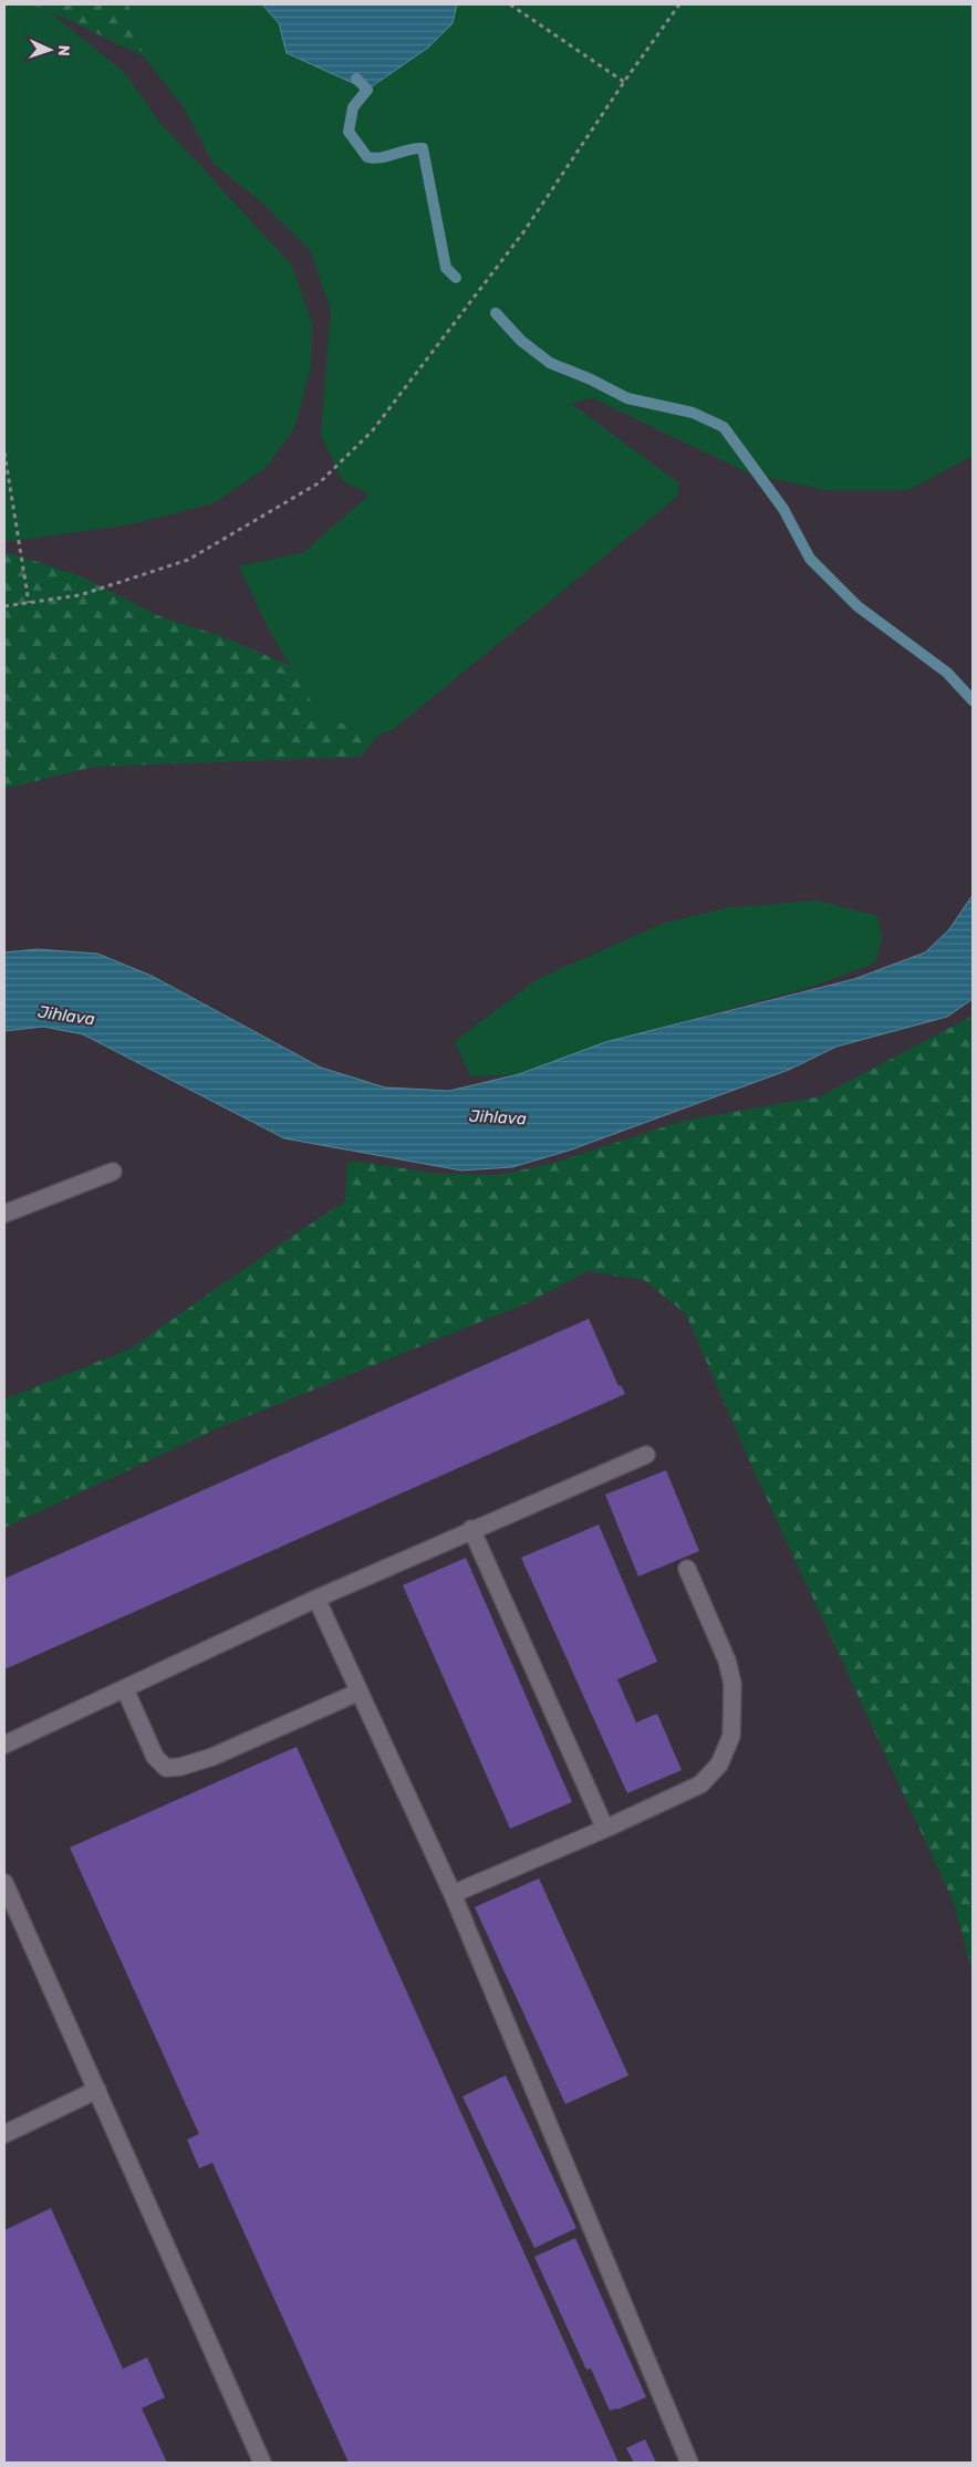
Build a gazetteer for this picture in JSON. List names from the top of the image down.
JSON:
{
  "water": ["Jihlava"],
  "north": "right"
}
